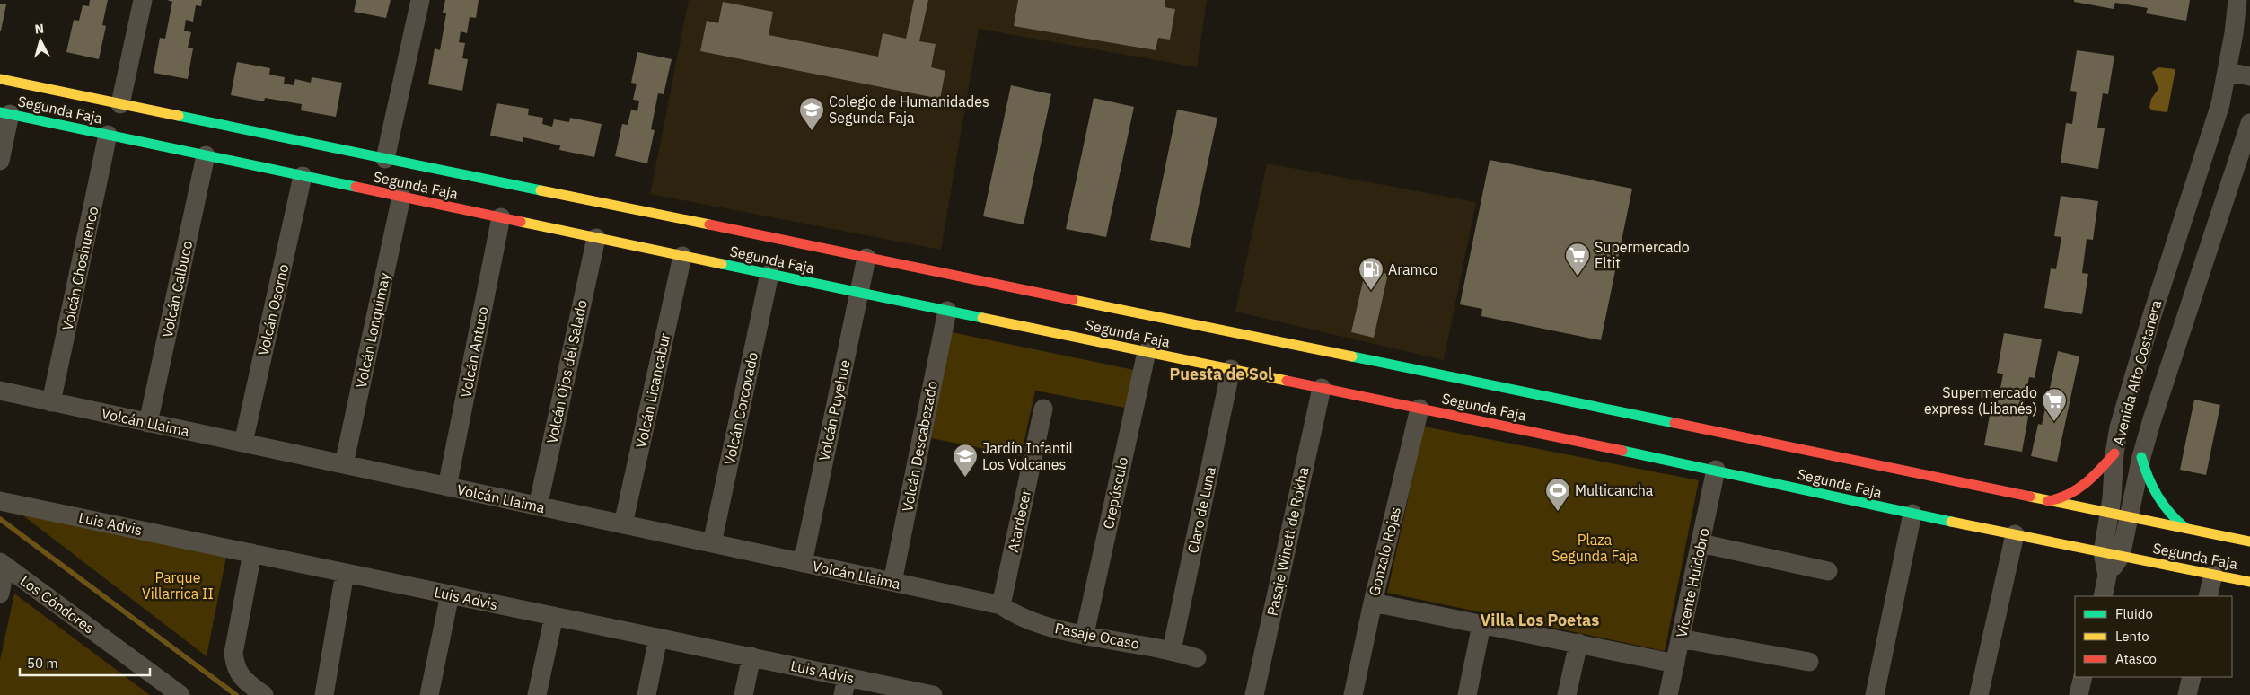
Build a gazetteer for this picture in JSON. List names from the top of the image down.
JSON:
{
  "streets": {
    "main road": ["Segunda Faja"],
    "street": [
      "Volcán Choshuenco",
      "Volcán Calbuco",
      "Volcán Osorno",
      "Volcán Lonquimay",
      "Volcán Antuco",
      "Volcán Ojos del Salado",
      "Avenida Alto Costanera",
      "Volcán Licancabur",
      "Volcán Corcovado",
      "Volcán Puyehue",
      "Volcán Llaima",
      "Volcán Descabezado",
      "Crepúsculo",
      "Claro de Luna",
      "Atardecer",
      "Luis Advis",
      "Pasaje Winett de Rokha",
      "Gonzalo Rojas",
      "Vicente Huidobro",
      "Los Cóndores",
      "Pasaje Ocaso"
    ]
  },
  "crossings": [
    ["Segunda Faja", "Volcán Choshuenco"],
    ["Segunda Faja", "Volcán Calbuco"],
    ["Segunda Faja", "Volcán Osorno"],
    ["Segunda Faja", "Volcán Lonquimay"],
    ["Segunda Faja", "Volcán Antuco"],
    ["Segunda Faja", "Volcán Ojos del Salado"],
    ["Segunda Faja", "Avenida Alto Costanera"],
    ["Segunda Faja", "Volcán Licancabur"],
    ["Segunda Faja", "Volcán Corcovado"],
    ["Segunda Faja", "Volcán Puyehue"],
    ["Segunda Faja", "Volcán Descabezado"],
    ["Segunda Faja", "Crepúsculo"],
    ["Segunda Faja", "Claro de Luna"],
    ["Segunda Faja", "Pasaje Winett de Rokha"],
    ["Segunda Faja", "Gonzalo Rojas"],
    ["Segunda Faja", "Vicente Huidobro"],
    ["Volcán Choshuenco", "Volcán Llaima"],
    ["Volcán Calbuco", "Volcán Llaima"],
    ["Volcán Osorno", "Volcán Llaima"],
    ["Volcán Lonquimay", "Volcán Llaima"],
    ["Volcán Antuco", "Volcán Llaima"],
    ["Volcán Ojos del Salado", "Volcán Llaima"],
    ["Volcán Licancabur", "Volcán Llaima"],
    ["Volcán Corcovado", "Volcán Llaima"],
    ["Volcán Puyehue", "Volcán Llaima"],
    ["Volcán Llaima", "Volcán Descabezado"],
    ["Volcán Llaima", "Atardecer"],
    ["Volcán Llaima", "Pasaje Ocaso"],
    ["Crepúsculo", "Pasaje Ocaso"],
    ["Claro de Luna", "Pasaje Ocaso"],
    ["Atardecer", "Pasaje Ocaso"]
  ],
  "districts": ["Puesta de Sol", "Villa Los Poetas"],
  "parks": ["Plaza Segunda Faja", "Parque Villarrica II"],
  "places": {
    "school or university": ["Colegio de Humanidades Segunda Faja", "Jardín Infantil Los Volcanes"],
    "supermarket": ["Supermercado Eltit", "Supermercado express (Libanés)"],
    "fuel station": ["Aramco"],
    "sports": ["Multicancha"]
  },
  "legend": ["Fluido", "Lento", "Atasco"],
  "scale_bar": "50 m",
  "north": "top"
}
